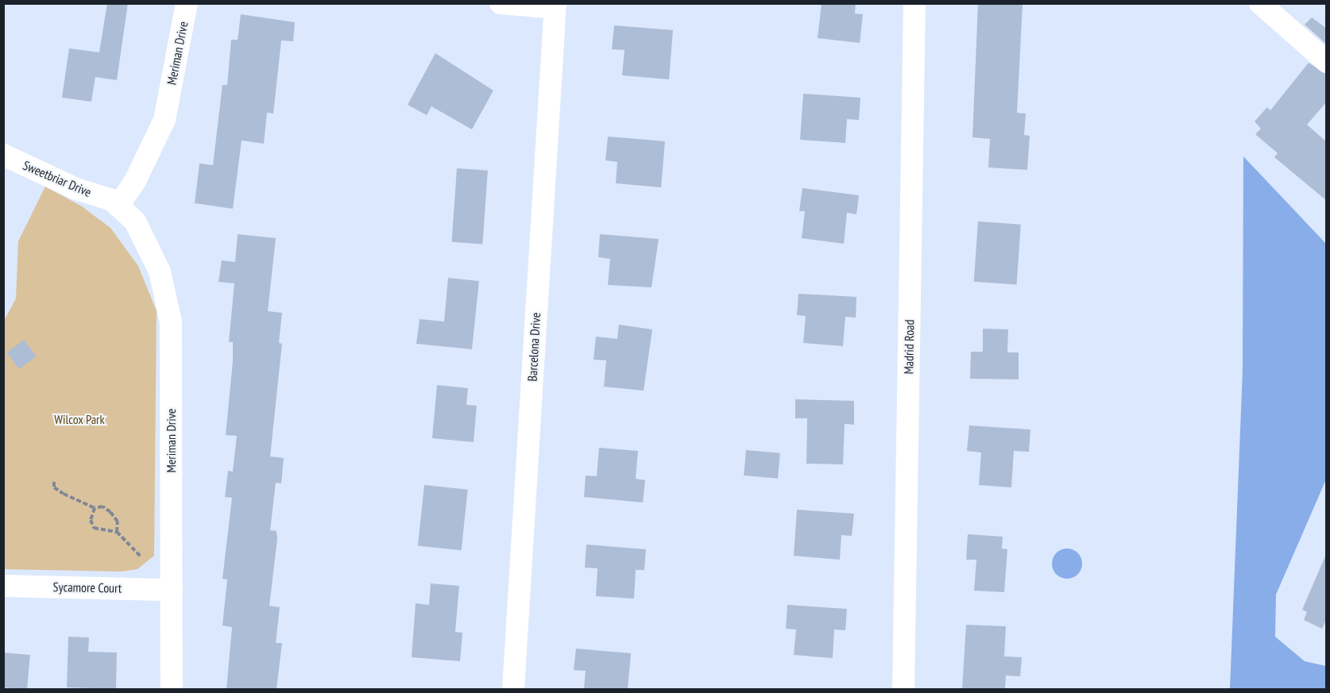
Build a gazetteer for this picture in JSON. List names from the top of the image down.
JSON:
{
  "streets": {
    "street": [
      "Meriman Drive",
      "Sweetbriar Drive",
      "Barcelona Drive",
      "Madrid Road",
      "Sycamore Court"
    ]
  },
  "crossings": [
    ["Meriman Drive", "Sweetbriar Drive"],
    ["Meriman Drive", "Sycamore Court"]
  ],
  "parks": ["Wilcox Park"]
}
